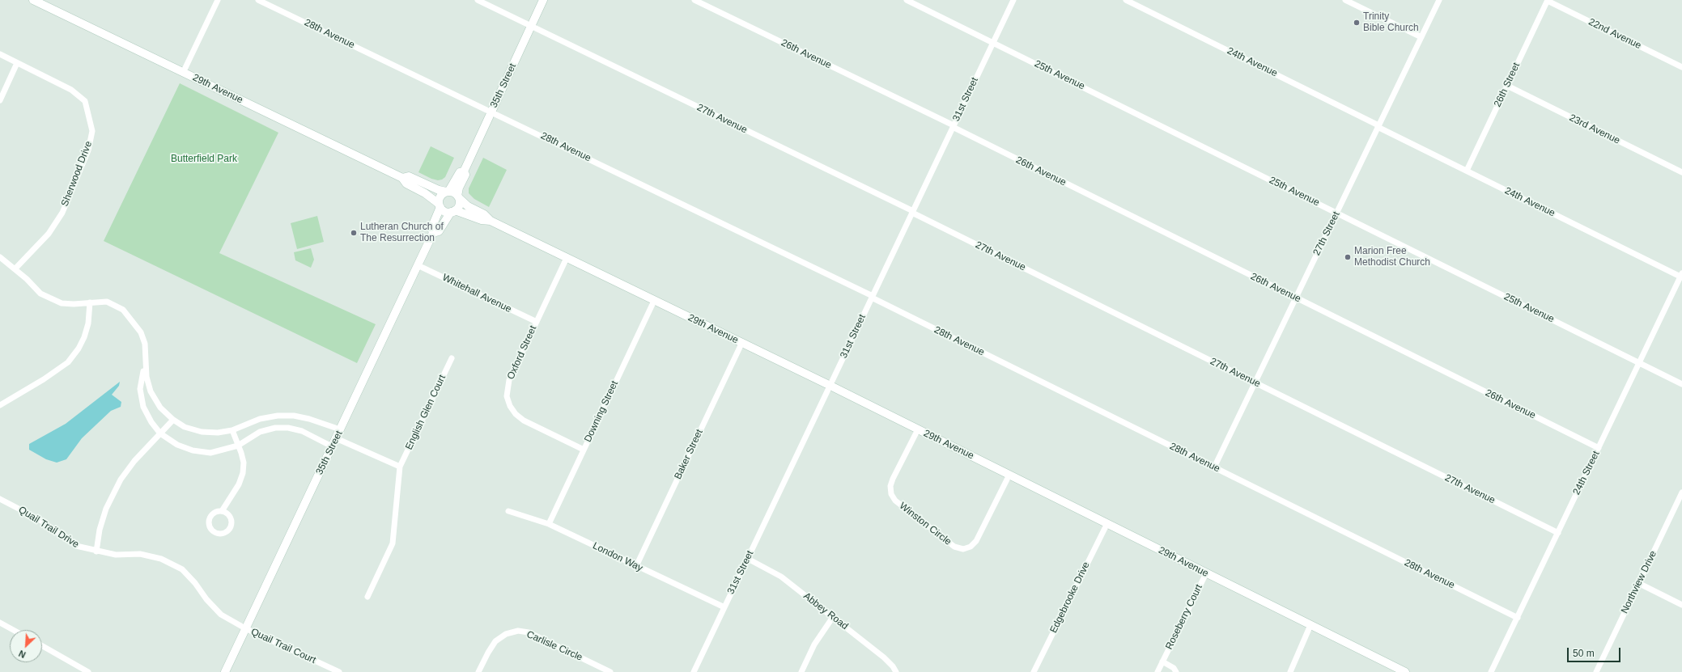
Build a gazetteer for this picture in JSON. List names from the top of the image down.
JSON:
{
  "streets": {
    "street": [
      "28th Avenue",
      "22nd Avenue",
      "26th Avenue",
      "24th Avenue",
      "25th Avenue",
      "26th Street",
      "35th Street",
      "29th Avenue",
      "31st Street",
      "27th Avenue",
      "23rd Avenue",
      "Sherwood Drive",
      "27th Street",
      "Whitehall Avenue",
      "Oxford Street",
      "Downing Street",
      "English Glen Court",
      "Baker Street",
      "24th Street",
      "Winston Circle",
      "Quail Trail Drive",
      "London Way",
      "Northview Drive",
      "Edgebrooke Drive",
      "Abbey Road",
      "Roseberry Court",
      "Quail Trail Court",
      "Carlisle Circle"
    ]
  },
  "crossings": [
    ["28th Avenue", "35th Street"],
    ["28th Avenue", "31st Street"],
    ["28th Avenue", "27th Street"],
    ["28th Avenue", "24th Street"],
    ["22nd Avenue", "26th Street"],
    ["26th Avenue", "31st Street"],
    ["26th Avenue", "27th Street"],
    ["26th Avenue", "24th Street"],
    ["24th Avenue", "26th Street"],
    ["24th Avenue", "27th Street"],
    ["24th Avenue", "24th Street"],
    ["25th Avenue", "31st Street"],
    ["25th Avenue", "27th Street"],
    ["25th Avenue", "24th Street"],
    ["26th Street", "23rd Avenue"],
    ["35th Street", "29th Avenue"],
    ["35th Street", "27th Avenue"],
    ["35th Street", "Whitehall Avenue"],
    ["35th Street", "Quail Trail Drive"],
    ["35th Street", "Quail Trail Court"],
    ["29th Avenue", "31st Street"],
    ["29th Avenue", "Oxford Street"],
    ["29th Avenue", "Downing Street"],
    ["29th Avenue", "Baker Street"],
    ["29th Avenue", "Winston Circle"],
    ["29th Avenue", "Edgebrooke Drive"],
    ["29th Avenue", "Roseberry Court"],
    ["31st Street", "27th Avenue"],
    ["31st Street", "London Way"],
    ["31st Street", "Abbey Road"],
    ["27th Avenue", "27th Street"],
    ["27th Avenue", "24th Street"],
    ["Whitehall Avenue", "Oxford Street"],
    ["Oxford Street", "Downing Street"],
    ["Downing Street", "London Way"],
    ["Baker Street", "London Way"],
    ["Quail Trail Drive", "Quail Trail Court"]
  ],
  "parks": ["Butterfield Park"],
  "places": ["Trinity Bible Church", "Lutheran Church of The Resurrection", "Marion Free Methodist Church"],
  "scale_bar": "50 m",
  "north": "bottom left"
}
